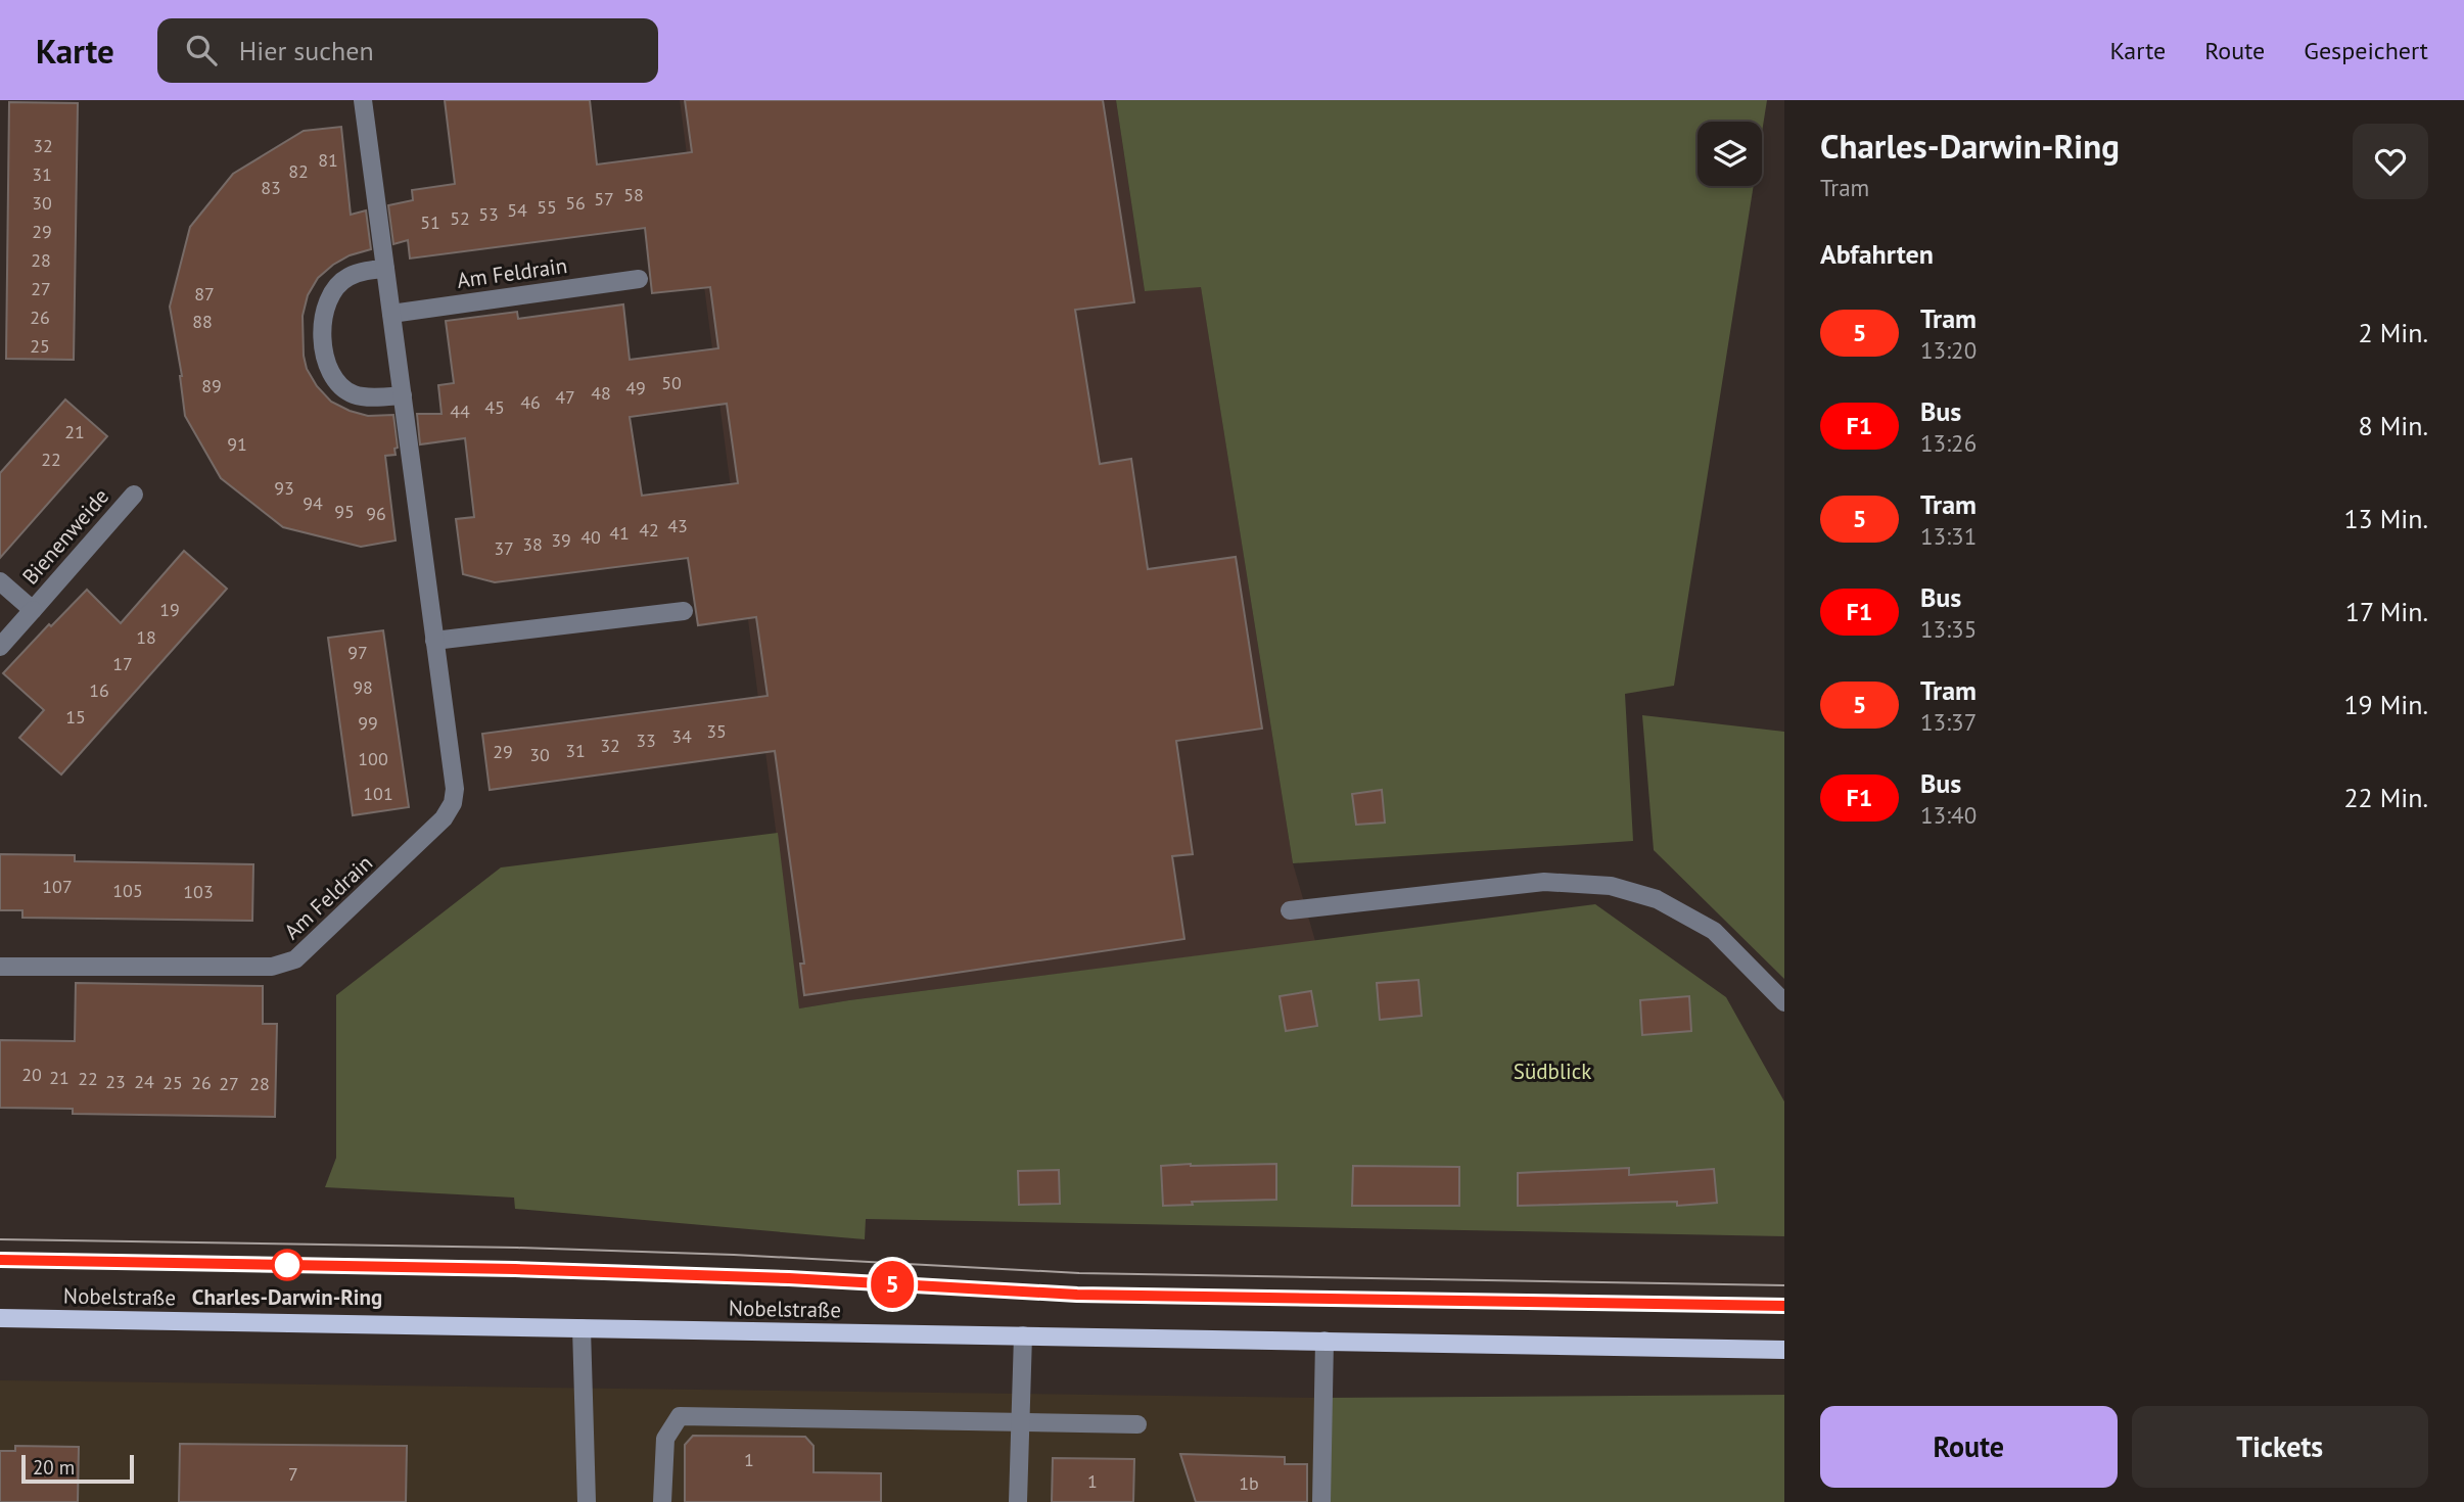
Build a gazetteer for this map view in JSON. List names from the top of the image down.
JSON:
{
  "streets": {
    "main road": ["Nobelstraße"],
    "street": ["Am Feldrain", "Bienenweide"]
  },
  "parks": ["Südblick"],
  "places": ["Charles-Darwin-Ring"],
  "lines": ["tram line 5"],
  "house_numbers": [
    "32",
    "81",
    "82",
    "31",
    "83",
    "58",
    "57",
    "30",
    "56",
    "55",
    "54",
    "53",
    "52",
    "51",
    "29",
    "28",
    "27",
    "87",
    "26",
    "88",
    "25",
    "50",
    "89",
    "49",
    "48",
    "47",
    "46",
    "45",
    "44",
    "21",
    "91",
    "22",
    "93",
    "94",
    "95",
    "96",
    "43",
    "42",
    "41",
    "40",
    "39",
    "38",
    "37",
    "19",
    "18",
    "97",
    "17",
    "98",
    "16",
    "15",
    "99",
    "35",
    "34",
    "33",
    "32",
    "31",
    "29",
    "30",
    "100",
    "101",
    "107",
    "105",
    "103",
    "20",
    "21",
    "22",
    "23",
    "24",
    "25",
    "26",
    "27",
    "28",
    "1",
    "7",
    "1",
    "1b"
  ],
  "scale_bar": "20 m",
  "page": {
    "header": "Karte",
    "search": "Hier suchen",
    "nav": ["Karte", "Route", "Gespeichert"],
    "on_map": "5",
    "heading": [
      ["Charles-Darwin-Ring", "Tram"],
      "Abfahrten"
    ],
    "list": [
      {
        "mark": "5",
        "name": "Tram",
        "note": "13:20",
        "value": "2 Min."
      },
      {
        "mark": "F1",
        "name": "Bus",
        "note": "13:26",
        "value": "8 Min."
      },
      {
        "mark": "5",
        "name": "Tram",
        "note": "13:31",
        "value": "13 Min."
      },
      {
        "mark": "F1",
        "name": "Bus",
        "note": "13:35",
        "value": "17 Min."
      },
      {
        "mark": "5",
        "name": "Tram",
        "note": "13:37",
        "value": "19 Min."
      },
      {
        "mark": "F1",
        "name": "Bus",
        "note": "13:40",
        "value": "22 Min."
      }
    ],
    "buttons": ["Route", "Tickets"],
    "scale": "20 m"
  }
}
